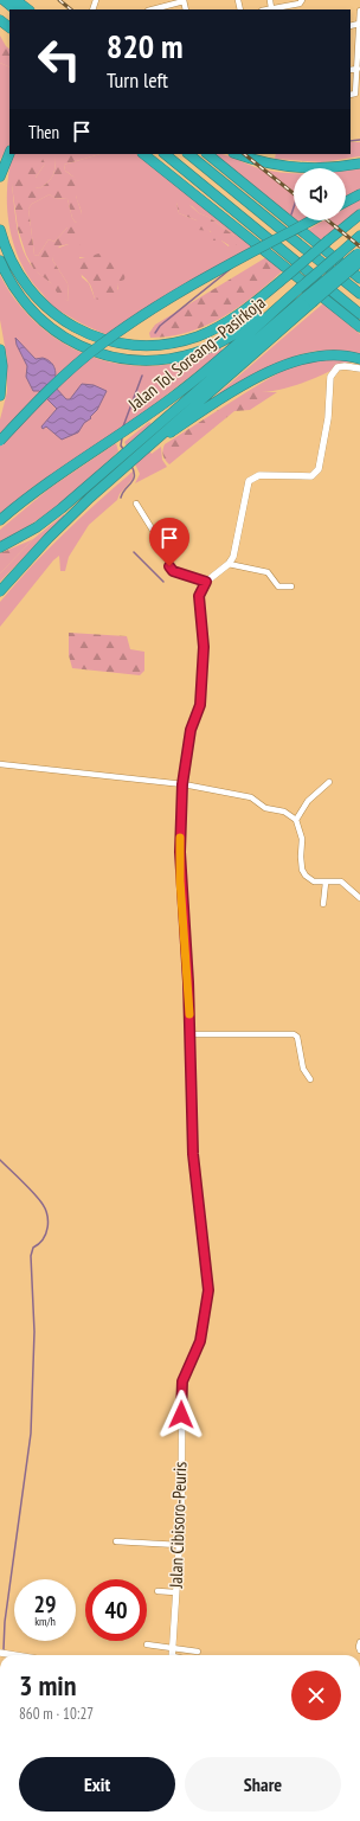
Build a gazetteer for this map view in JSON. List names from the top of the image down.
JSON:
{
  "streets": {
    "highway": ["Jalan Tol Soreang–Pasirkoja"],
    "street": ["Jalan Cibisoro-Peuris"]
  },
  "page": {
    "turn": ["820 m", "Turn left"],
    "then": "Then",
    "speed": "29 km/h",
    "limit": "40",
    "heading": ["3 min", "860 m · 10:27"],
    "buttons": ["Exit", "Share"]
  }
}
